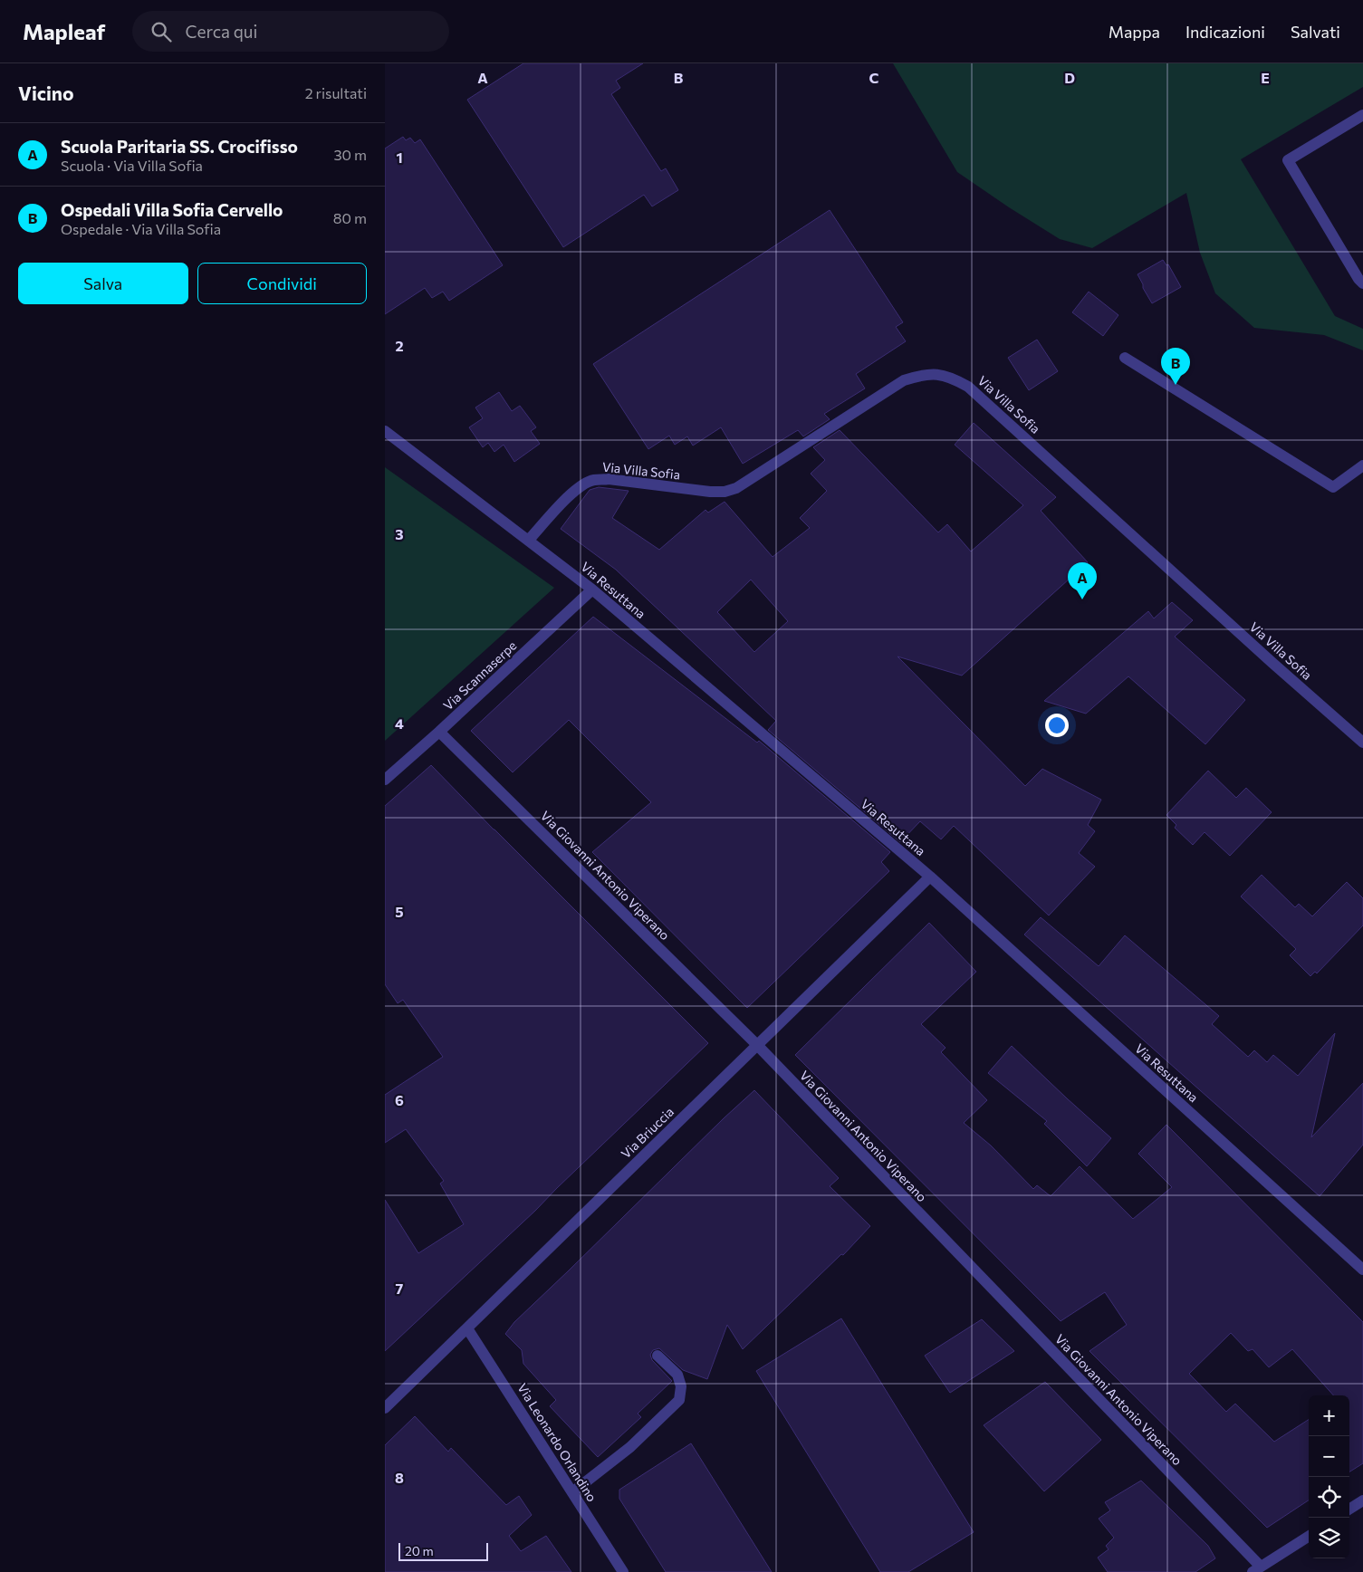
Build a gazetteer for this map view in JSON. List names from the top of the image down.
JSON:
{
  "streets": {
    "street": [
      "Via Villa Sofia",
      "Via Resuttana",
      "Via Scannaserpe",
      "Via Giovanni Antonio Viperano",
      "Via Briuccia",
      "Via Leonardo Orlandino"
    ]
  },
  "crossings": [
    ["Via Villa Sofia", "Via Resuttana"],
    ["Via Resuttana", "Via Scannaserpe"],
    ["Via Resuttana", "Via Briuccia"],
    ["Via Scannaserpe", "Via Giovanni Antonio Viperano"],
    ["Via Giovanni Antonio Viperano", "Via Briuccia"],
    ["Via Briuccia", "Via Leonardo Orlandino"]
  ],
  "scale_bar": "20 m",
  "page": {
    "header": "Mapleaf",
    "search": "Cerca qui",
    "nav": ["Mappa", "Indicazioni", "Salvati"],
    "heading": ["Vicino", "2 risultati"],
    "list": [
      {
        "mark": "A",
        "name": "Scuola Paritaria SS. Crocifisso",
        "note": "Scuola · Via Villa Sofia",
        "value": "30 m"
      },
      {
        "mark": "B",
        "name": "Ospedali Villa Sofia Cervello",
        "note": "Ospedale · Via Villa Sofia",
        "value": "80 m"
      }
    ],
    "buttons": ["Salva", "Condividi"],
    "pins": ["B", "A"],
    "map_buttons": ["+", "−"],
    "scale": "20 m"
  },
  "grid": {
    "columns": [
      "A",
      "B",
      "C",
      "D",
      "E"
    ],
    "rows": [
      "1",
      "2",
      "3",
      "4",
      "5",
      "6",
      "7",
      "8"
    ]
  }
}
